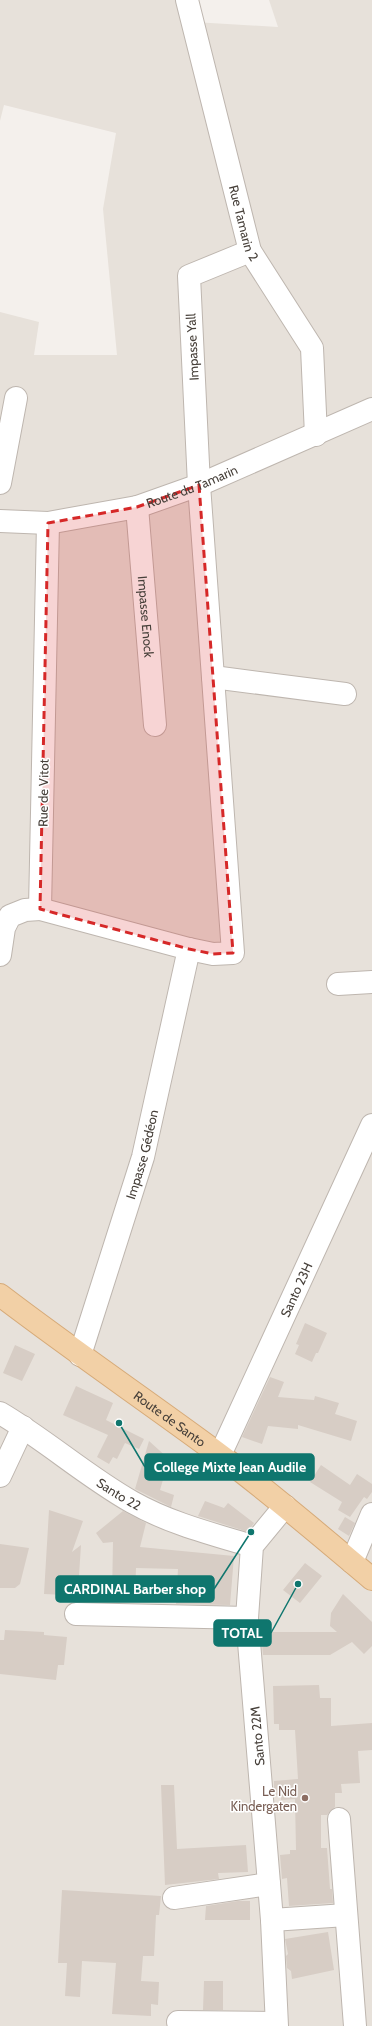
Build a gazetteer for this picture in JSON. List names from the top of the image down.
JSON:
{
  "streets": {
    "main road": ["Route de Santo"],
    "street": [
      "Rue Tamarin 2",
      "Impasse Yall",
      "Route du Tamarin",
      "Impasse Enock",
      "Rue de Vitot",
      "Impasse Gédéon",
      "Santo 23H",
      "Santo 22",
      "Santo 22M"
    ]
  },
  "crossings": [
    ["Rue Tamarin 2", "Impasse Yall"],
    ["Rue Tamarin 2", "Route du Tamarin"],
    ["Impasse Yall", "Route du Tamarin"],
    ["Route du Tamarin", "Impasse Enock"],
    ["Route du Tamarin", "Rue de Vitot"],
    ["Impasse Gédéon", "Route de Santo"],
    ["Santo 23H", "Route de Santo"],
    ["Santo 22", "Santo 22M"]
  ],
  "places": [
    "College Mixte Jean Audile",
    "CARDINAL Barber shop",
    "TOTAL",
    "Le Nid Kindergaten"
  ]
}
